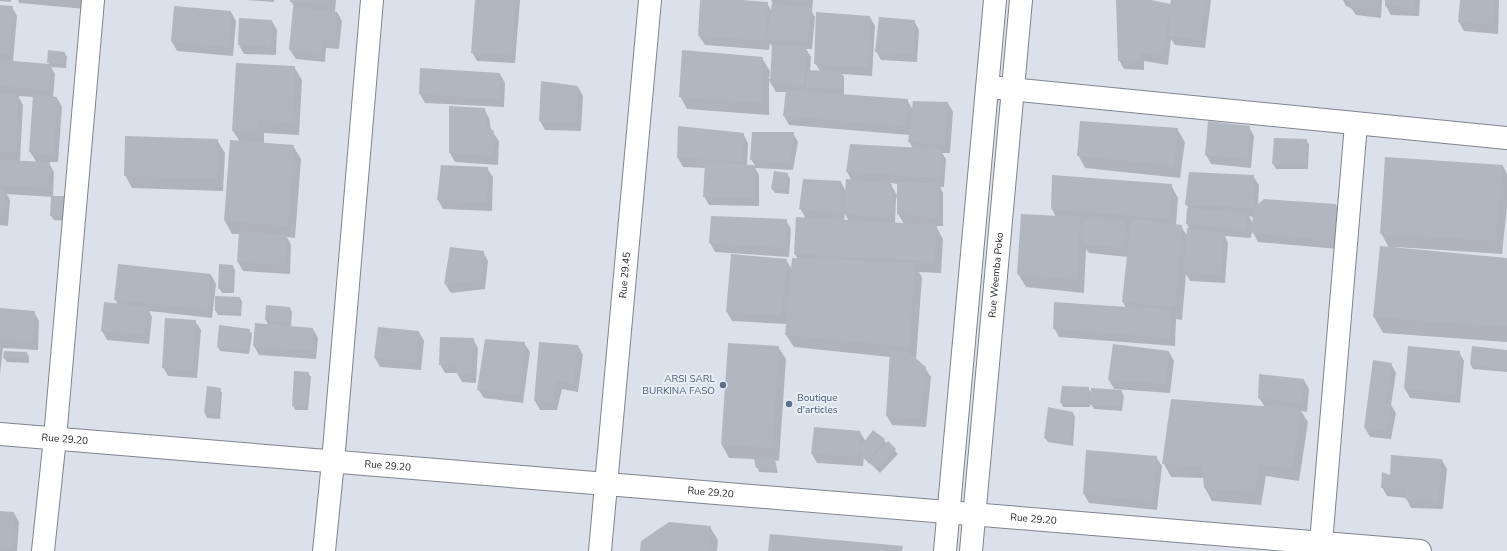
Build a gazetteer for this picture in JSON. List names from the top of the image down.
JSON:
{
  "streets": {
    "street": ["Rue 29.45", "Rue Weemba Poko", "Rue 29.20"]
  },
  "crossings": [
    ["Rue 29.45", "Rue 29.20"],
    ["Rue Weemba Poko", "Rue 29.20"]
  ],
  "places": ["ARSI SARL BURKINA FASO", "Boutique d'articles"]
}
